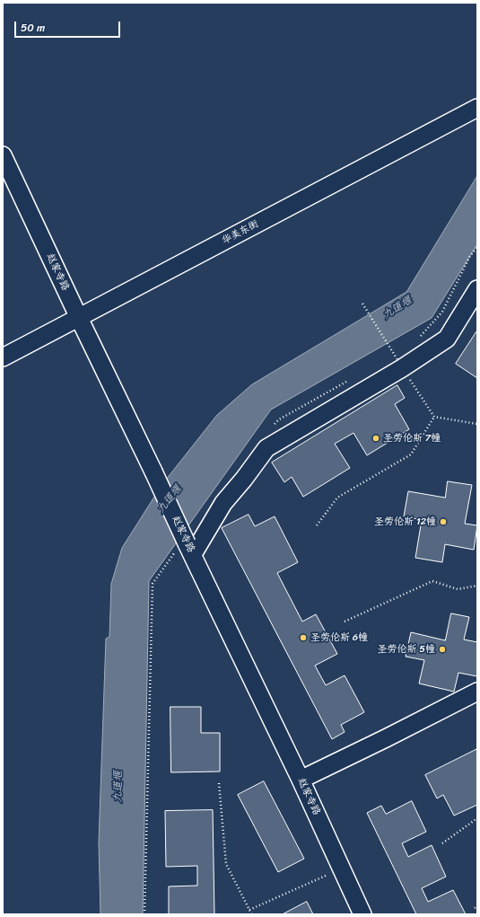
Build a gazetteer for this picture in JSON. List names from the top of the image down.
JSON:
{
  "streets": {
    "street": ["华美东街", "赵家寺路"]
  },
  "crossings": [
    ["华美东街", "赵家寺路"]
  ],
  "water": ["九道堰"],
  "places": [
    "圣劳伦斯 7幢",
    "圣劳伦斯 12幢",
    "圣劳伦斯 6幢",
    "圣劳伦斯 5幢"
  ],
  "scale_bar": "50 m"
}
